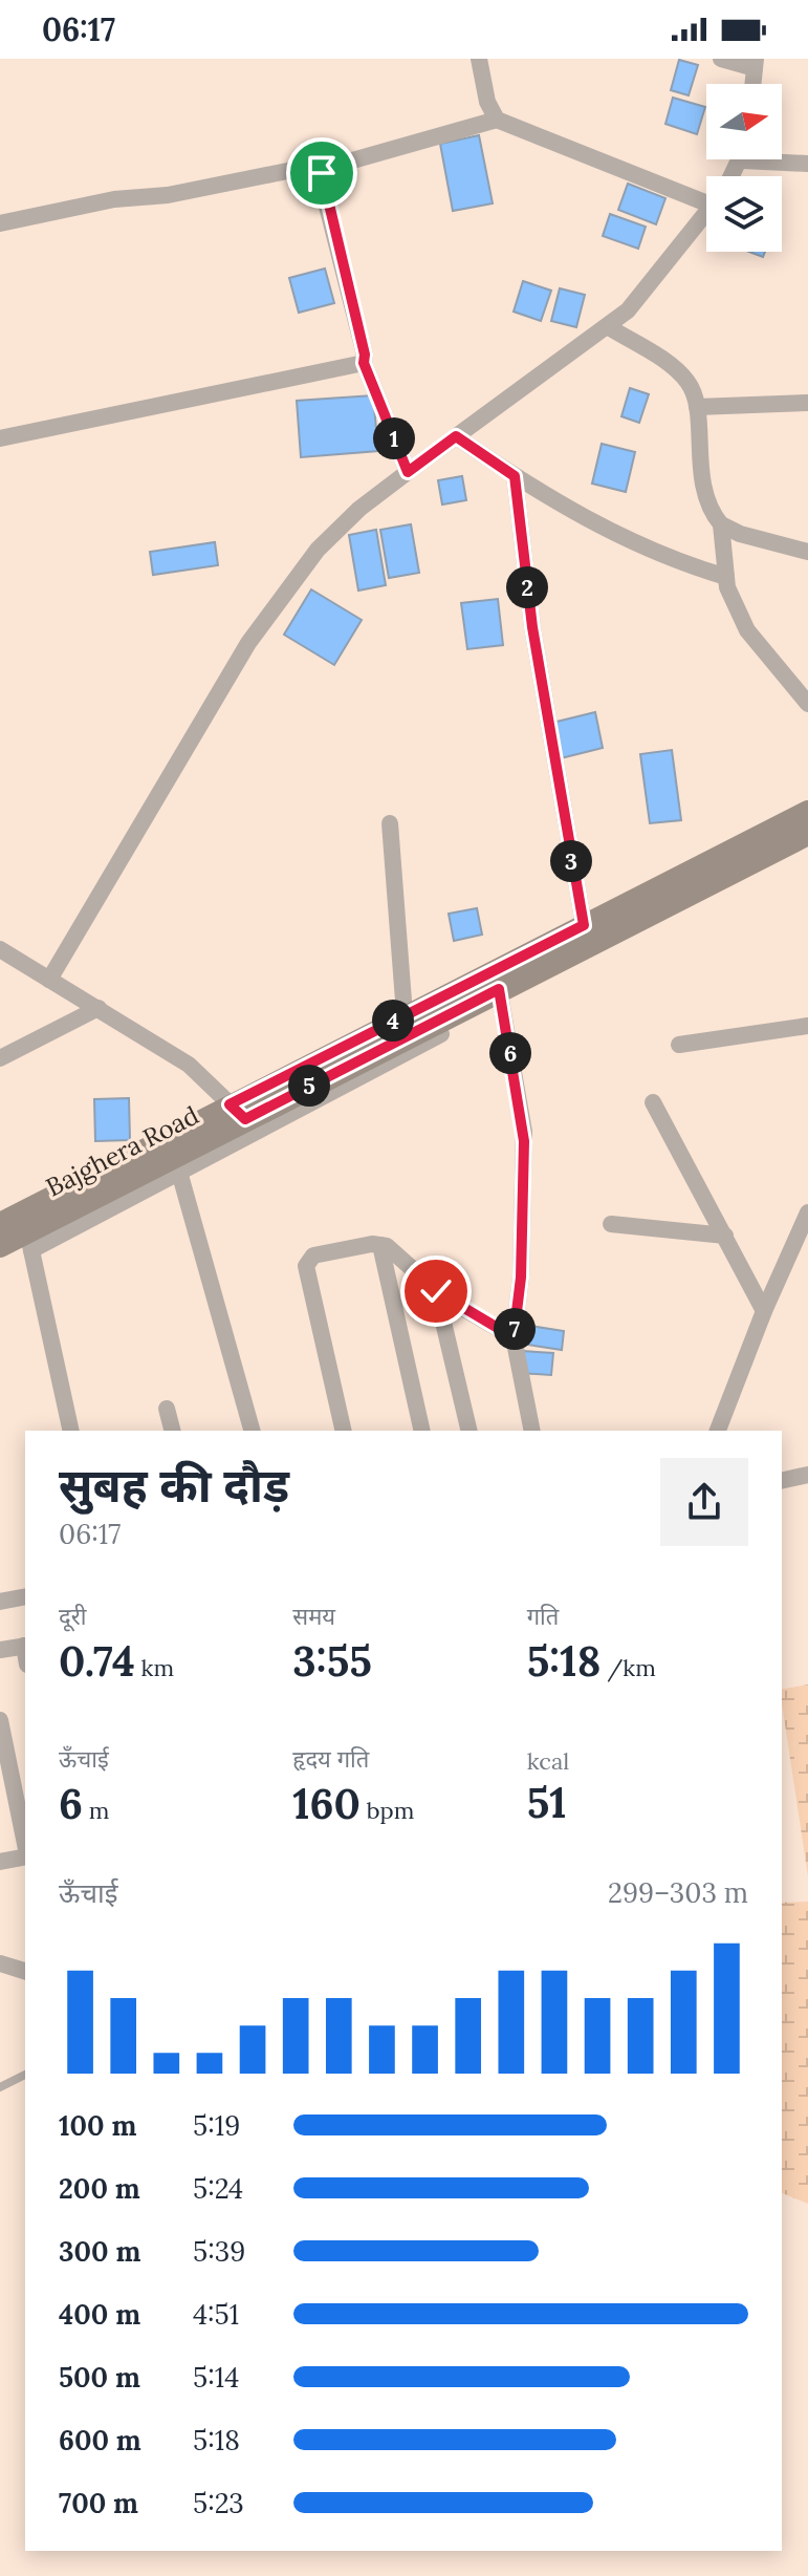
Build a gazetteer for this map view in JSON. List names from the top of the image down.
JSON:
{
  "streets": {
    "main road": ["Bajghera Road"]
  },
  "north": "right",
  "page": {
    "status": "06:17",
    "pins": [
      "1",
      "2",
      "3",
      "4",
      "6",
      "5",
      "7"
    ],
    "heading": ["सुबह की दौड़", "06:17"],
    "stats": [
      ["दूरी", "0.74 km"],
      ["समय", "3:55"],
      ["गति", "5:18 /km"],
      ["ऊँचाई", "6 m"],
      ["हृदय गति", "160 bpm"],
      ["kcal", "51"]
    ],
    "chart": ["ऊँचाई", "299–303 m"],
    "list": [
      {
        "name": "100 m",
        "note": "5:19"
      },
      {
        "name": "200 m",
        "note": "5:24"
      },
      {
        "name": "300 m",
        "note": "5:39"
      },
      {
        "name": "400 m",
        "note": "4:51"
      },
      {
        "name": "500 m",
        "note": "5:14"
      },
      {
        "name": "600 m",
        "note": "5:18"
      },
      {
        "name": "700 m",
        "note": "5:23"
      }
    ]
  }
}
